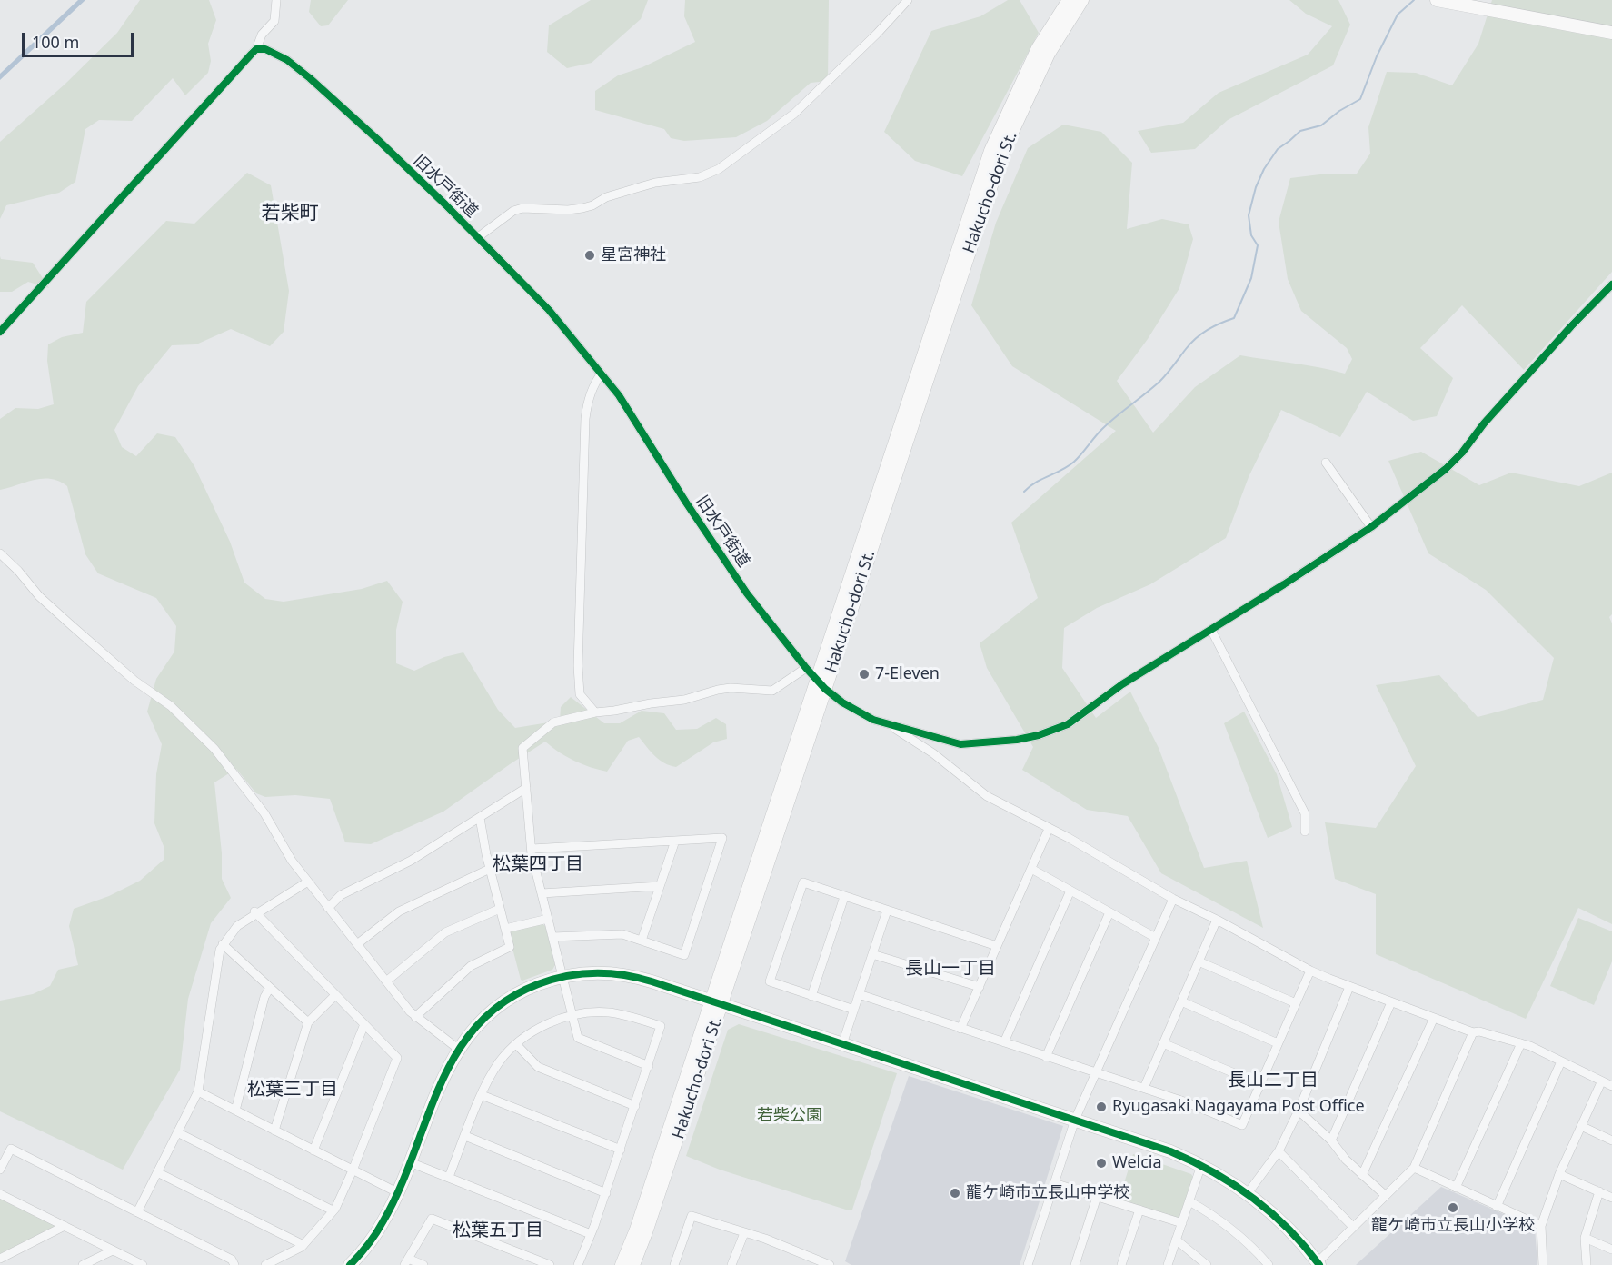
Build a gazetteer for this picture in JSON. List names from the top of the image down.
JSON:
{
  "streets": {
    "main road": ["Hakucho-dori St."],
    "street": ["旧水戸街道"]
  },
  "crossings": [
    ["旧水戸街道", "Hakucho-dori St."]
  ],
  "districts": [
    "若柴町",
    "松葉四丁目",
    "長山一丁目",
    "長山二丁目",
    "松葉三丁目",
    "松葉五丁目"
  ],
  "parks": ["若柴公園"],
  "places": [
    "星宮神社",
    "7-Eleven",
    "Ryugasaki Nagayama Post Office",
    "Welcia",
    "龍ケ崎市立長山中学校",
    "龍ケ崎市立長山小学校"
  ],
  "scale_bar": "100 m"
}
